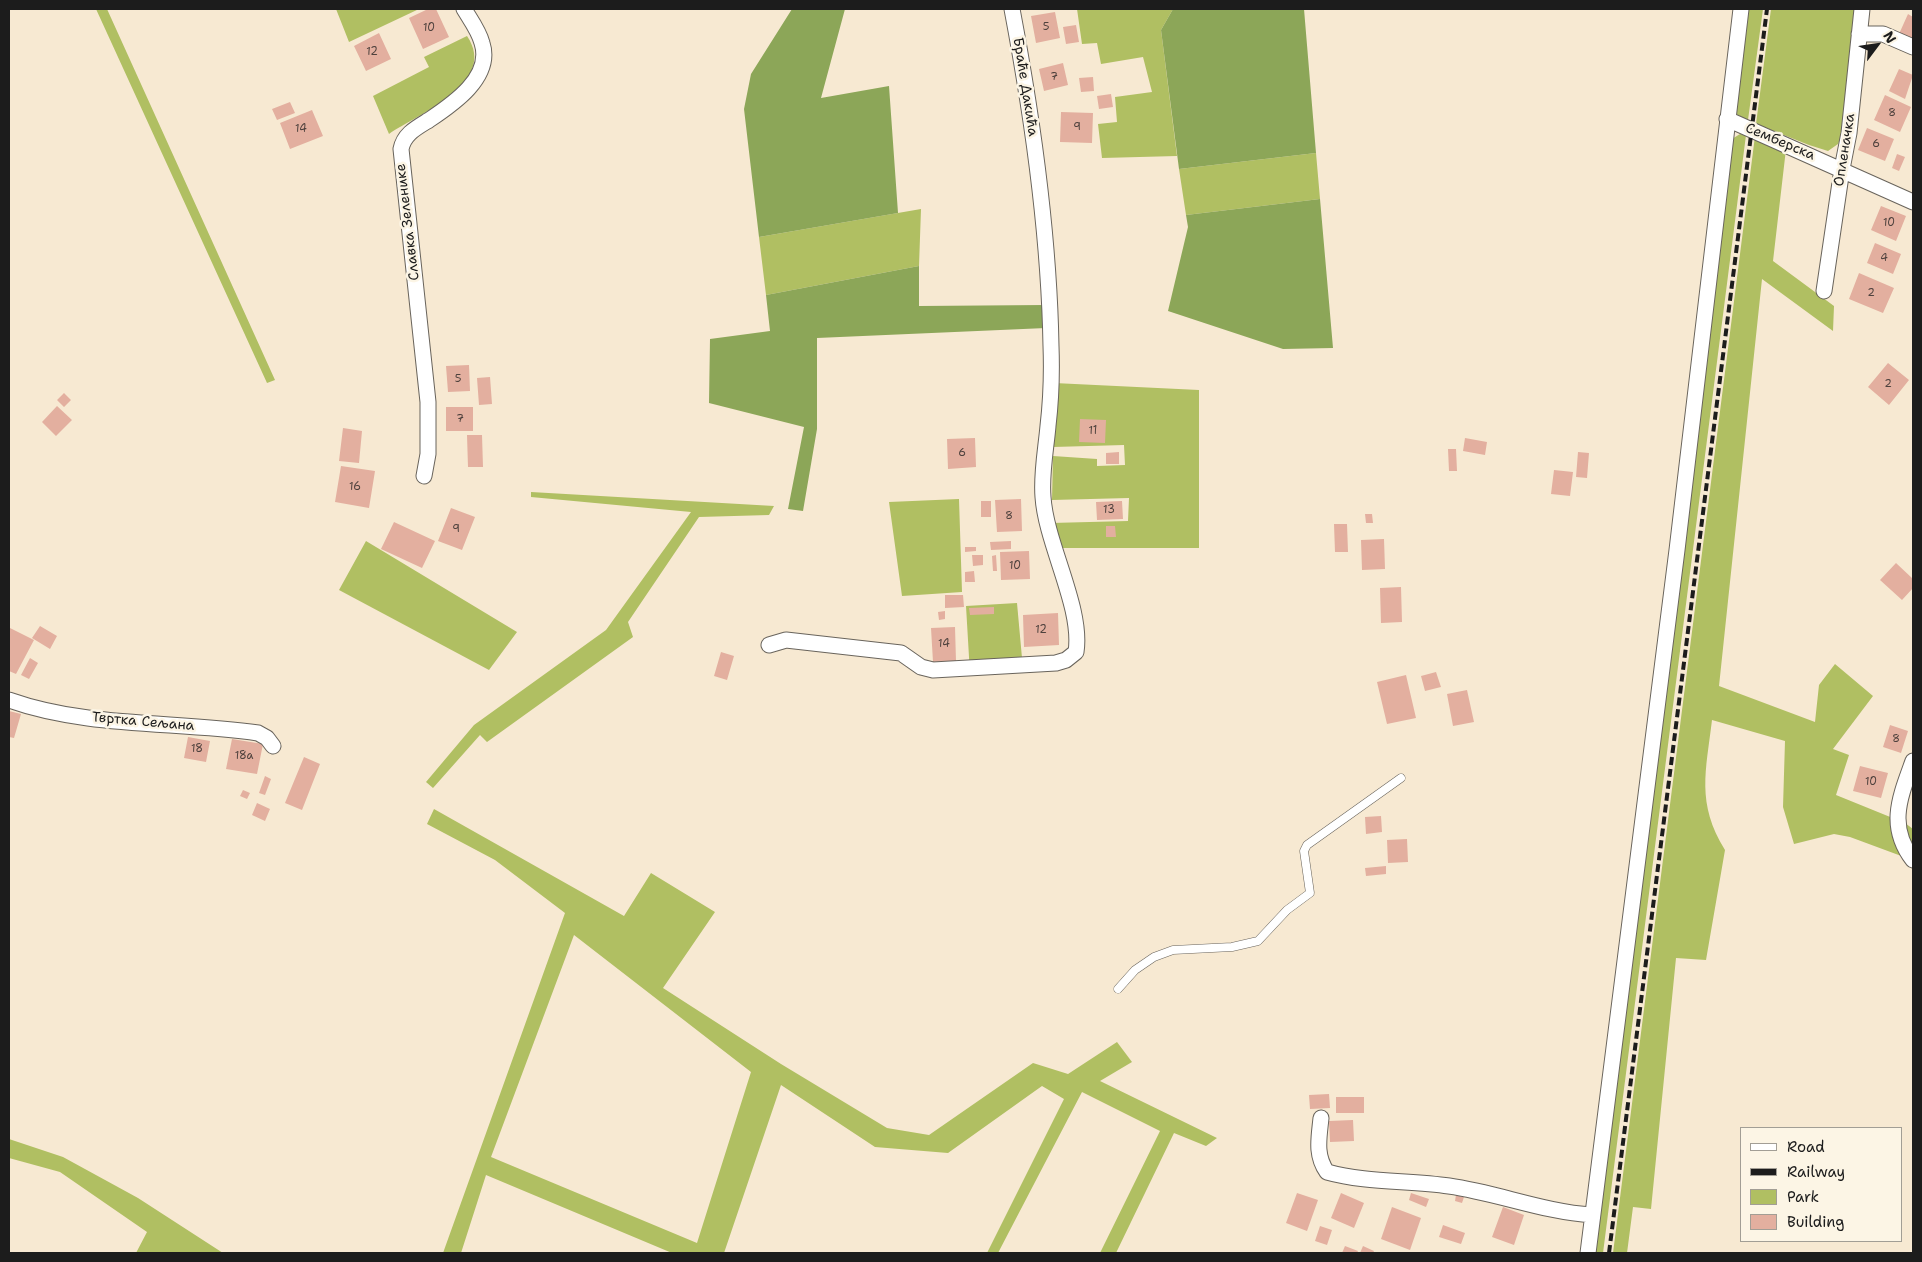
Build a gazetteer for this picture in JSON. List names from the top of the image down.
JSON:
{
  "streets": {
    "street": [
      "Браће Дакића",
      "Семберска",
      "Опленачка",
      "Славка Зеленике",
      "Твртка Сељана"
    ]
  },
  "crossings": [
    ["Семберска", "Опленачка"]
  ],
  "house_numbers": [
    "5",
    "10",
    "12",
    "7",
    "8",
    "9",
    "14",
    "6",
    "10",
    "4",
    "2",
    "5",
    "2",
    "7",
    "11",
    "6",
    "16",
    "13",
    "8",
    "9",
    "10",
    "12",
    "14",
    "8",
    "18",
    "18a",
    "10"
  ],
  "legend": [
    "Road",
    "Railway",
    "Park",
    "Building"
  ],
  "north": "top right"
}
